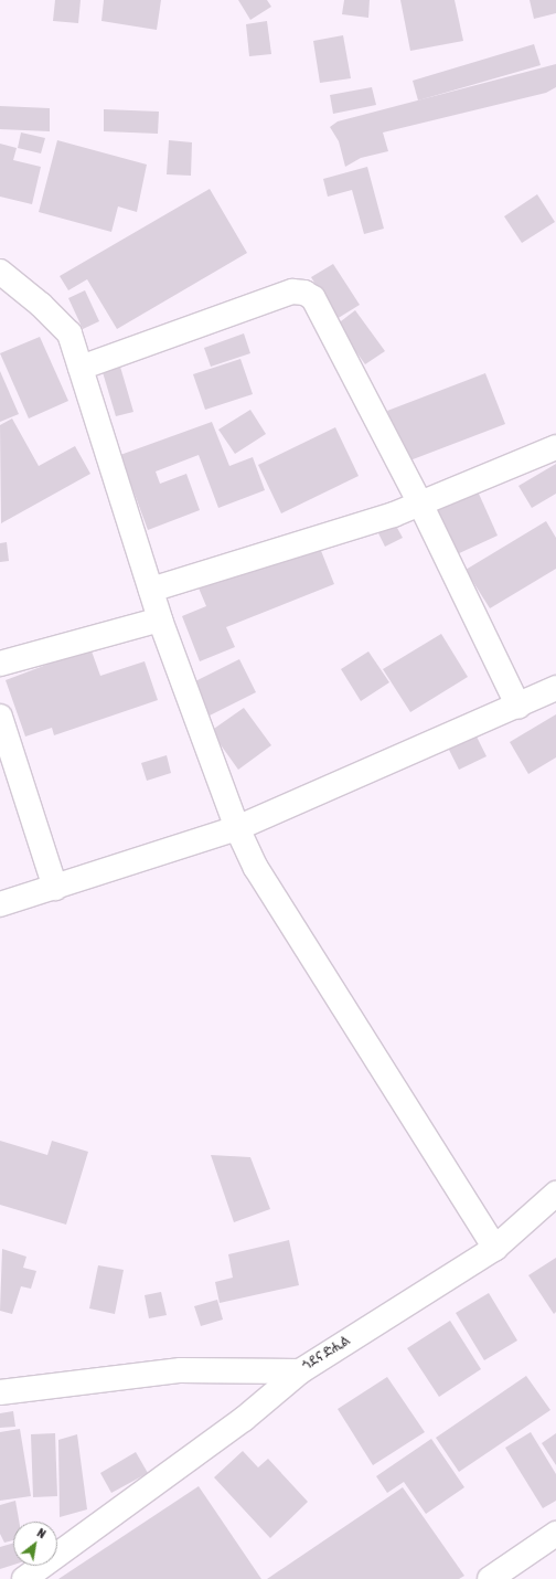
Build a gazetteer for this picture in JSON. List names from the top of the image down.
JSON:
{
  "streets": {
    "street": ["ጎደና ድሒል"]
  },
  "north": "top right"
}
